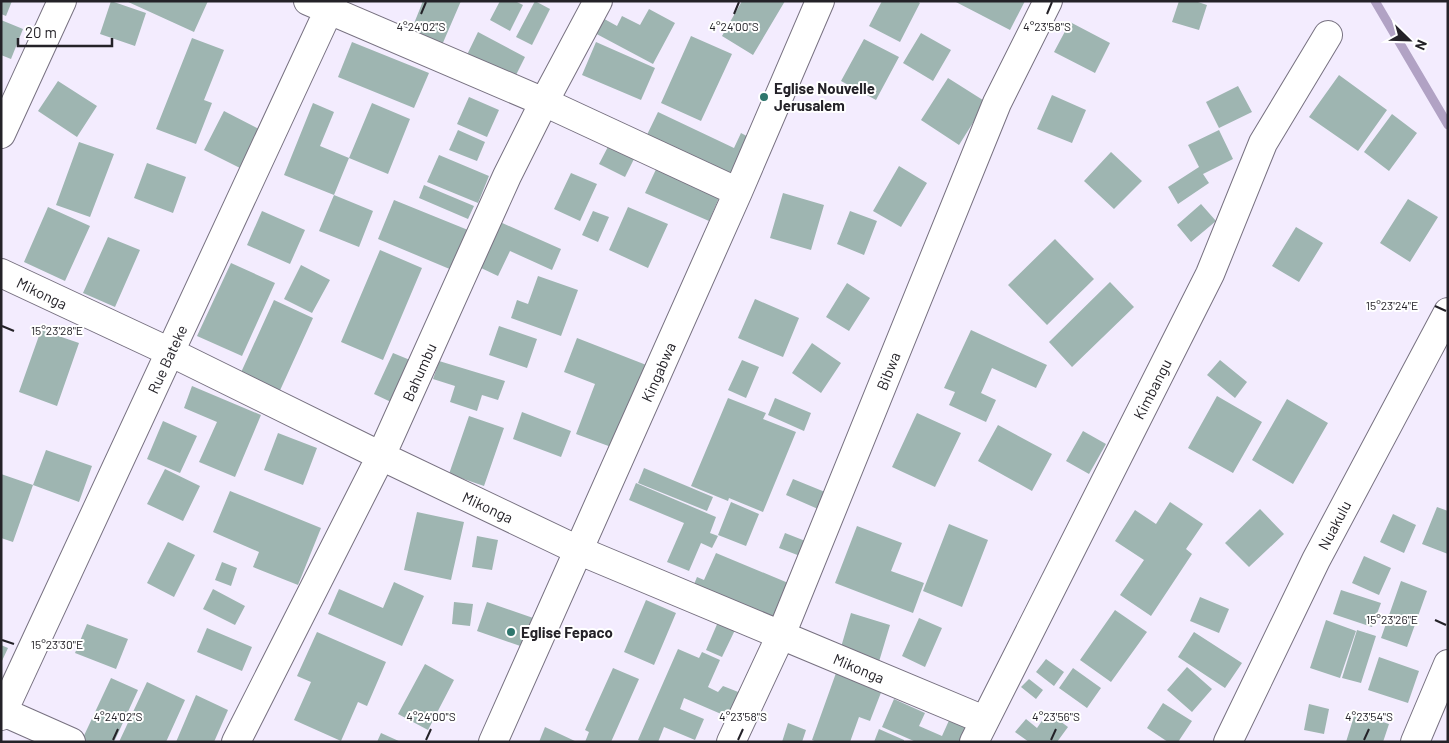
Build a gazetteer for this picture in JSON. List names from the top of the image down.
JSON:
{
  "streets": {
    "street": [
      "Mikonga",
      "Rue Bateke",
      "Bibwa",
      "Bahumbu",
      "Kingabwa",
      "Kimbangu",
      "Nuakulu"
    ]
  },
  "crossings": [
    ["Mikonga", "Rue Bateke"],
    ["Mikonga", "Bibwa"],
    ["Mikonga", "Bahumbu"],
    ["Mikonga", "Kingabwa"],
    ["Mikonga", "Kimbangu"]
  ],
  "places": ["Eglise Nouvelle Jerusalem", "Eglise Fepaco"],
  "scale_bar": "20 m",
  "north": "bottom right",
  "coordinates": [
    "4°24'02\"S",
    "4°24'00\"S",
    "4°23'58\"S",
    "15°23'24\"E",
    "15°23'28\"E",
    "15°23'26\"E",
    "15°23'30\"E",
    "4°23'56\"S",
    "4°23'54\"S"
  ]
}
